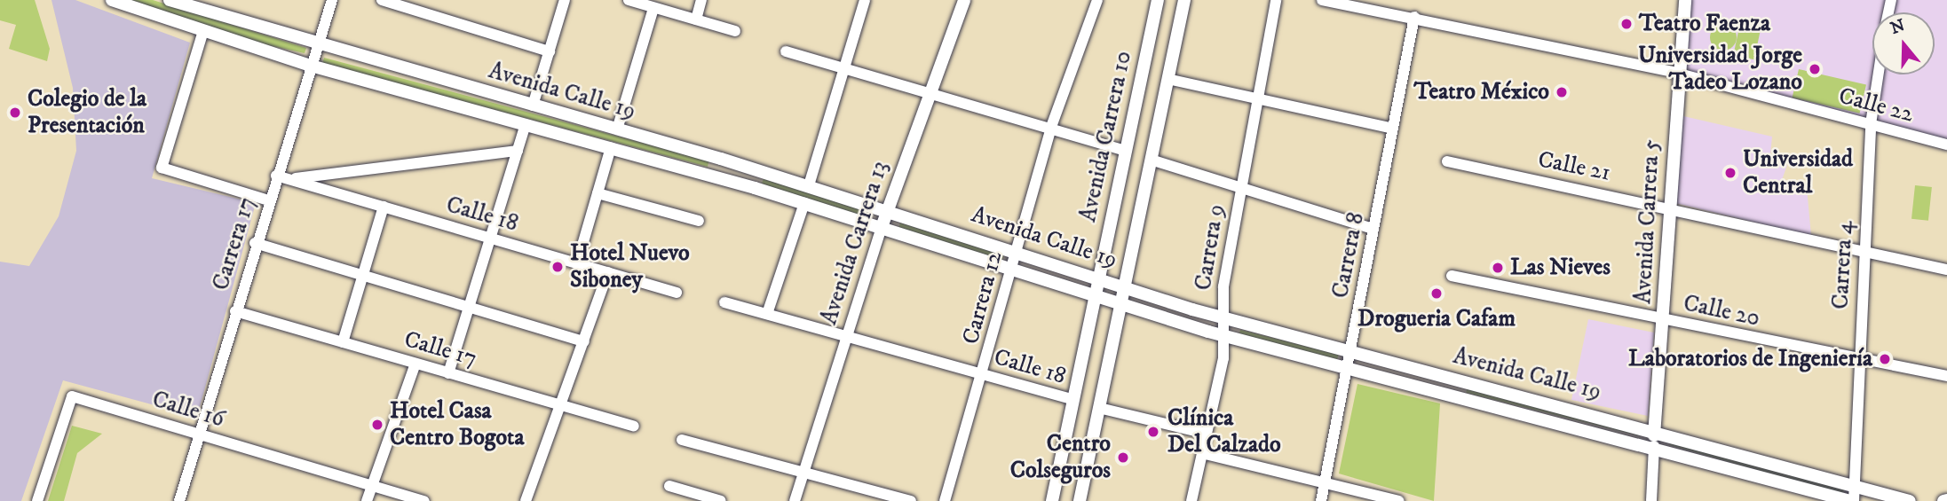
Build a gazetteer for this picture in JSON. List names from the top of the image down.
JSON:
{
  "streets": {
    "main road": [
      "Avenida Calle 19",
      "Avenida Carrera 10",
      "Avenida Carrera 5",
      "Avenida Carrera 13"
    ],
    "street": [
      "Calle 22",
      "Calle 21",
      "Calle 18",
      "Carrera 17",
      "Carrera 9",
      "Carrera 8",
      "Carrera 4",
      "Carrera 12",
      "Calle 20",
      "Calle 17",
      "Calle 16"
    ]
  },
  "crossings": [
    ["Avenida Calle 19", "Avenida Carrera 10"],
    ["Avenida Calle 19", "Avenida Carrera 5"],
    ["Avenida Calle 19", "Avenida Carrera 13"],
    ["Avenida Calle 19", "Carrera 17"],
    ["Avenida Calle 19", "Carrera 9"],
    ["Avenida Calle 19", "Carrera 8"],
    ["Avenida Calle 19", "Carrera 4"],
    ["Avenida Calle 19", "Carrera 12"],
    ["Calle 22", "Avenida Carrera 5"],
    ["Calle 22", "Carrera 8"],
    ["Calle 22", "Carrera 4"],
    ["Avenida Carrera 10", "Calle 18"],
    ["Calle 21", "Avenida Carrera 5"],
    ["Calle 21", "Carrera 4"],
    ["Calle 18", "Avenida Carrera 13"],
    ["Calle 18", "Carrera 17"],
    ["Calle 18", "Carrera 12"],
    ["Avenida Carrera 5", "Calle 20"],
    ["Carrera 17", "Calle 17"],
    ["Carrera 17", "Calle 16"],
    ["Carrera 4", "Calle 20"]
  ],
  "places": [
    "Teatro Faenza",
    "Universidad Jorge Tadeo Lozano",
    "Teatro México",
    "Colegio de la Presentación",
    "Universidad Central",
    "Hotel Nuevo Siboney",
    "Las Nieves",
    "Drogueria Cafam",
    "Laboratorios de Ingeniería",
    "Hotel Casa Centro Bogota",
    "Clínica Del Calzado",
    "Centro Colseguros"
  ],
  "north": "top"
}
